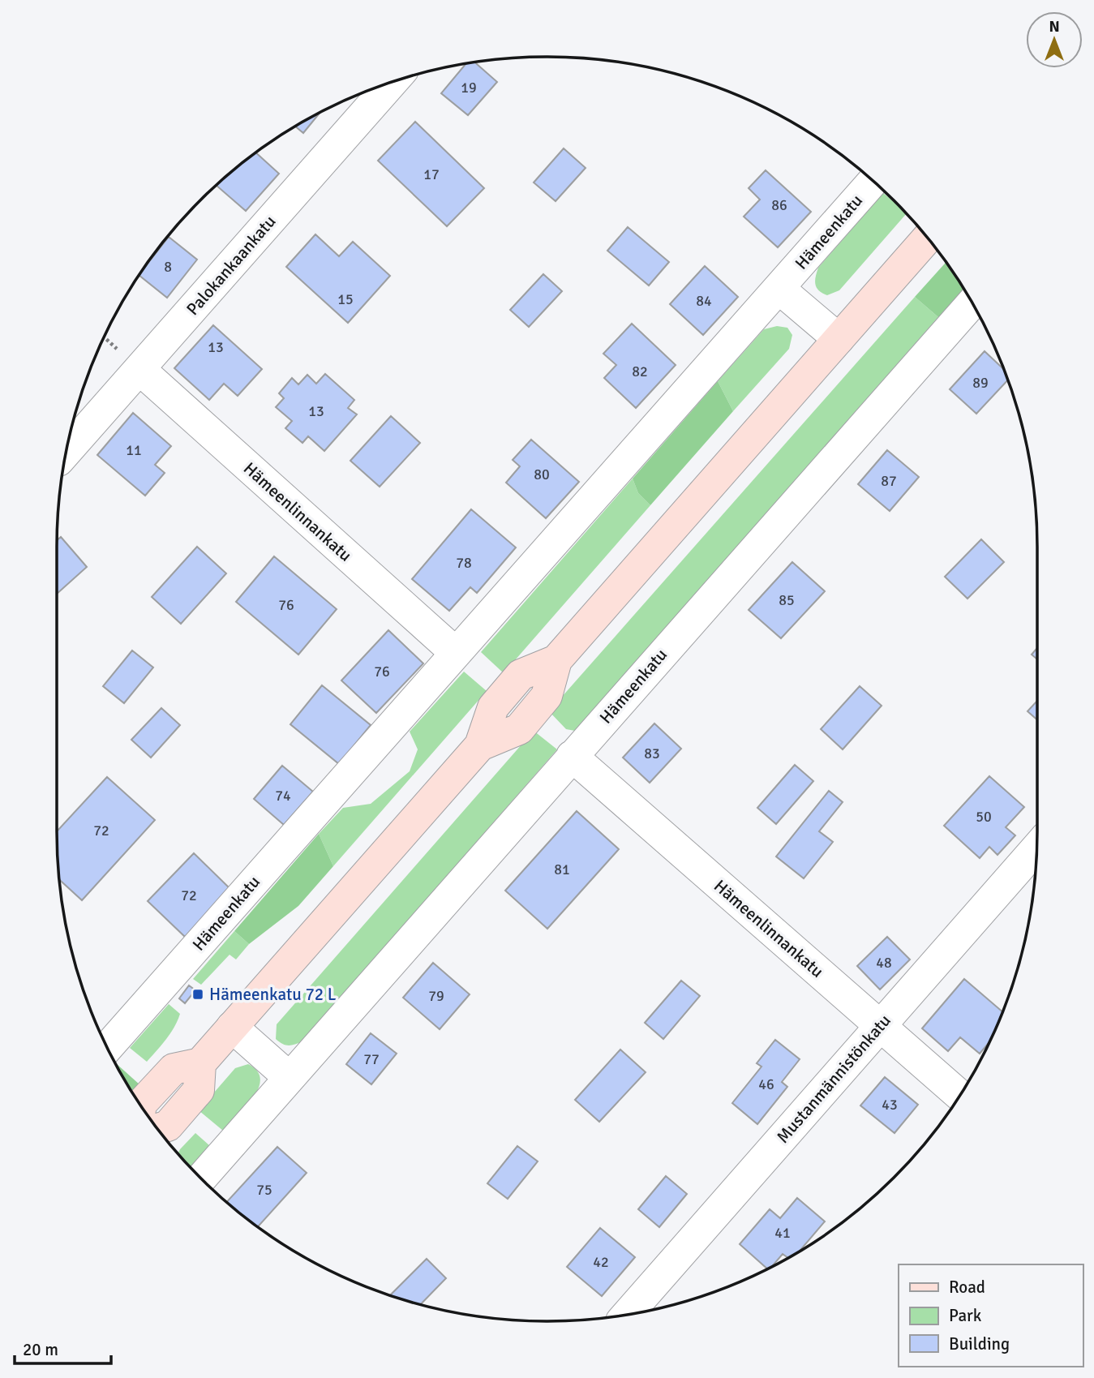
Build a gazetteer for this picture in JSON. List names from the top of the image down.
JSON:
{
  "streets": {
    "street": [
      "Hämeenkatu",
      "Palokankaankatu",
      "Hämeenlinnankatu",
      "Mustanmännistönkatu"
    ]
  },
  "crossings": [
    ["Hämeenkatu", "Hämeenlinnankatu"],
    ["Palokankaankatu", "Hämeenlinnankatu"],
    ["Hämeenlinnankatu", "Mustanmännistönkatu"]
  ],
  "places": {
    "transit": ["Hämeenkatu 72 L"]
  },
  "house_numbers": [
    "19",
    "17",
    "86",
    "8",
    "15",
    "84",
    "13",
    "82",
    "89",
    "13",
    "11",
    "80",
    "87",
    "78",
    "85",
    "76",
    "76",
    "83",
    "74",
    "50",
    "72",
    "81",
    "72",
    "48",
    "79",
    "77",
    "46",
    "43",
    "75",
    "41",
    "42"
  ],
  "legend": ["Road", "Park", "Building"],
  "scale_bar": "20 m",
  "north": "top"
}
